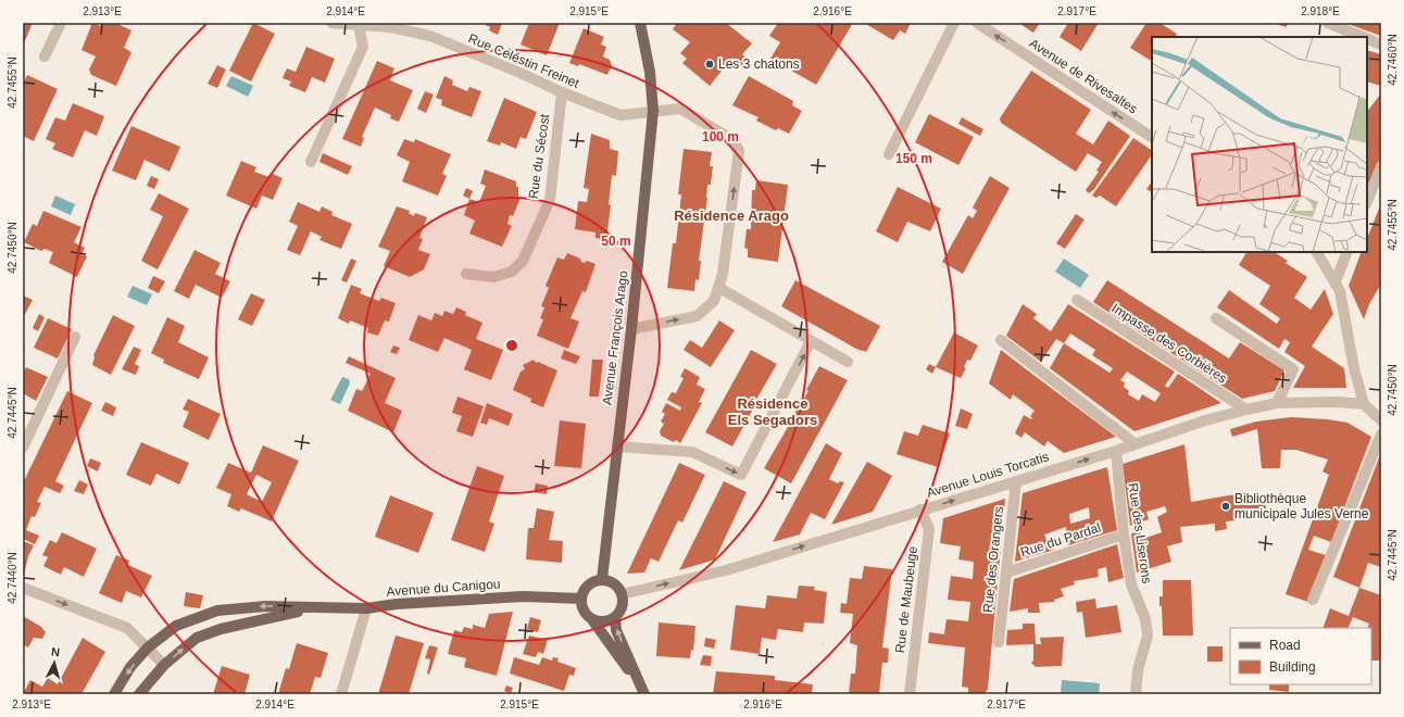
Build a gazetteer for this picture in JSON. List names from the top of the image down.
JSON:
{
  "streets": {
    "main road": ["Avenue François Arago", "Avenue du Canigou"],
    "street": [
      "Rue Celéstin Freinet",
      "Avenue de Rivesaltes",
      "Rue du Sécost",
      "Impasse des Corbières",
      "Avenue Louis Torcatis",
      "Rue des Liserons",
      "Rue du Pardal",
      "Rue des Orangers",
      "Rue de Maubeuge"
    ]
  },
  "crossings": [
    ["Rue Celéstin Freinet", "Rue du Sécost"],
    ["Rue Celéstin Freinet", "Avenue François Arago"],
    ["Avenue François Arago", "Avenue Louis Torcatis"],
    ["Avenue François Arago", "Avenue du Canigou"],
    ["Impasse des Corbières", "Avenue Louis Torcatis"],
    ["Avenue Louis Torcatis", "Rue des Liserons"],
    ["Avenue Louis Torcatis", "Rue des Orangers"],
    ["Avenue Louis Torcatis", "Avenue du Canigou"],
    ["Avenue Louis Torcatis", "Rue de Maubeuge"],
    ["Rue des Liserons", "Rue du Pardal"],
    ["Rue du Pardal", "Rue des Orangers"]
  ],
  "one_way": ["Avenue de Rivesaltes", "Avenue Louis Torcatis"],
  "districts": ["Résidence Arago", "Résidence Els Segadors"],
  "places": ["Les 3 chatons", "Bibliothèque municipale Jules Verne"],
  "legend": ["Road", "Building"],
  "north": "top",
  "coordinates": [
    "2.913°E",
    "2.914°E",
    "2.915°E",
    "2.916°E",
    "2.917°E",
    "2.918°E",
    "42.7460°N",
    "42.7455°N",
    "42.7450°N",
    "42.7445°N",
    "42.7440°N"
  ],
  "rings": ["100 m", "150 m", "50 m"]
}
